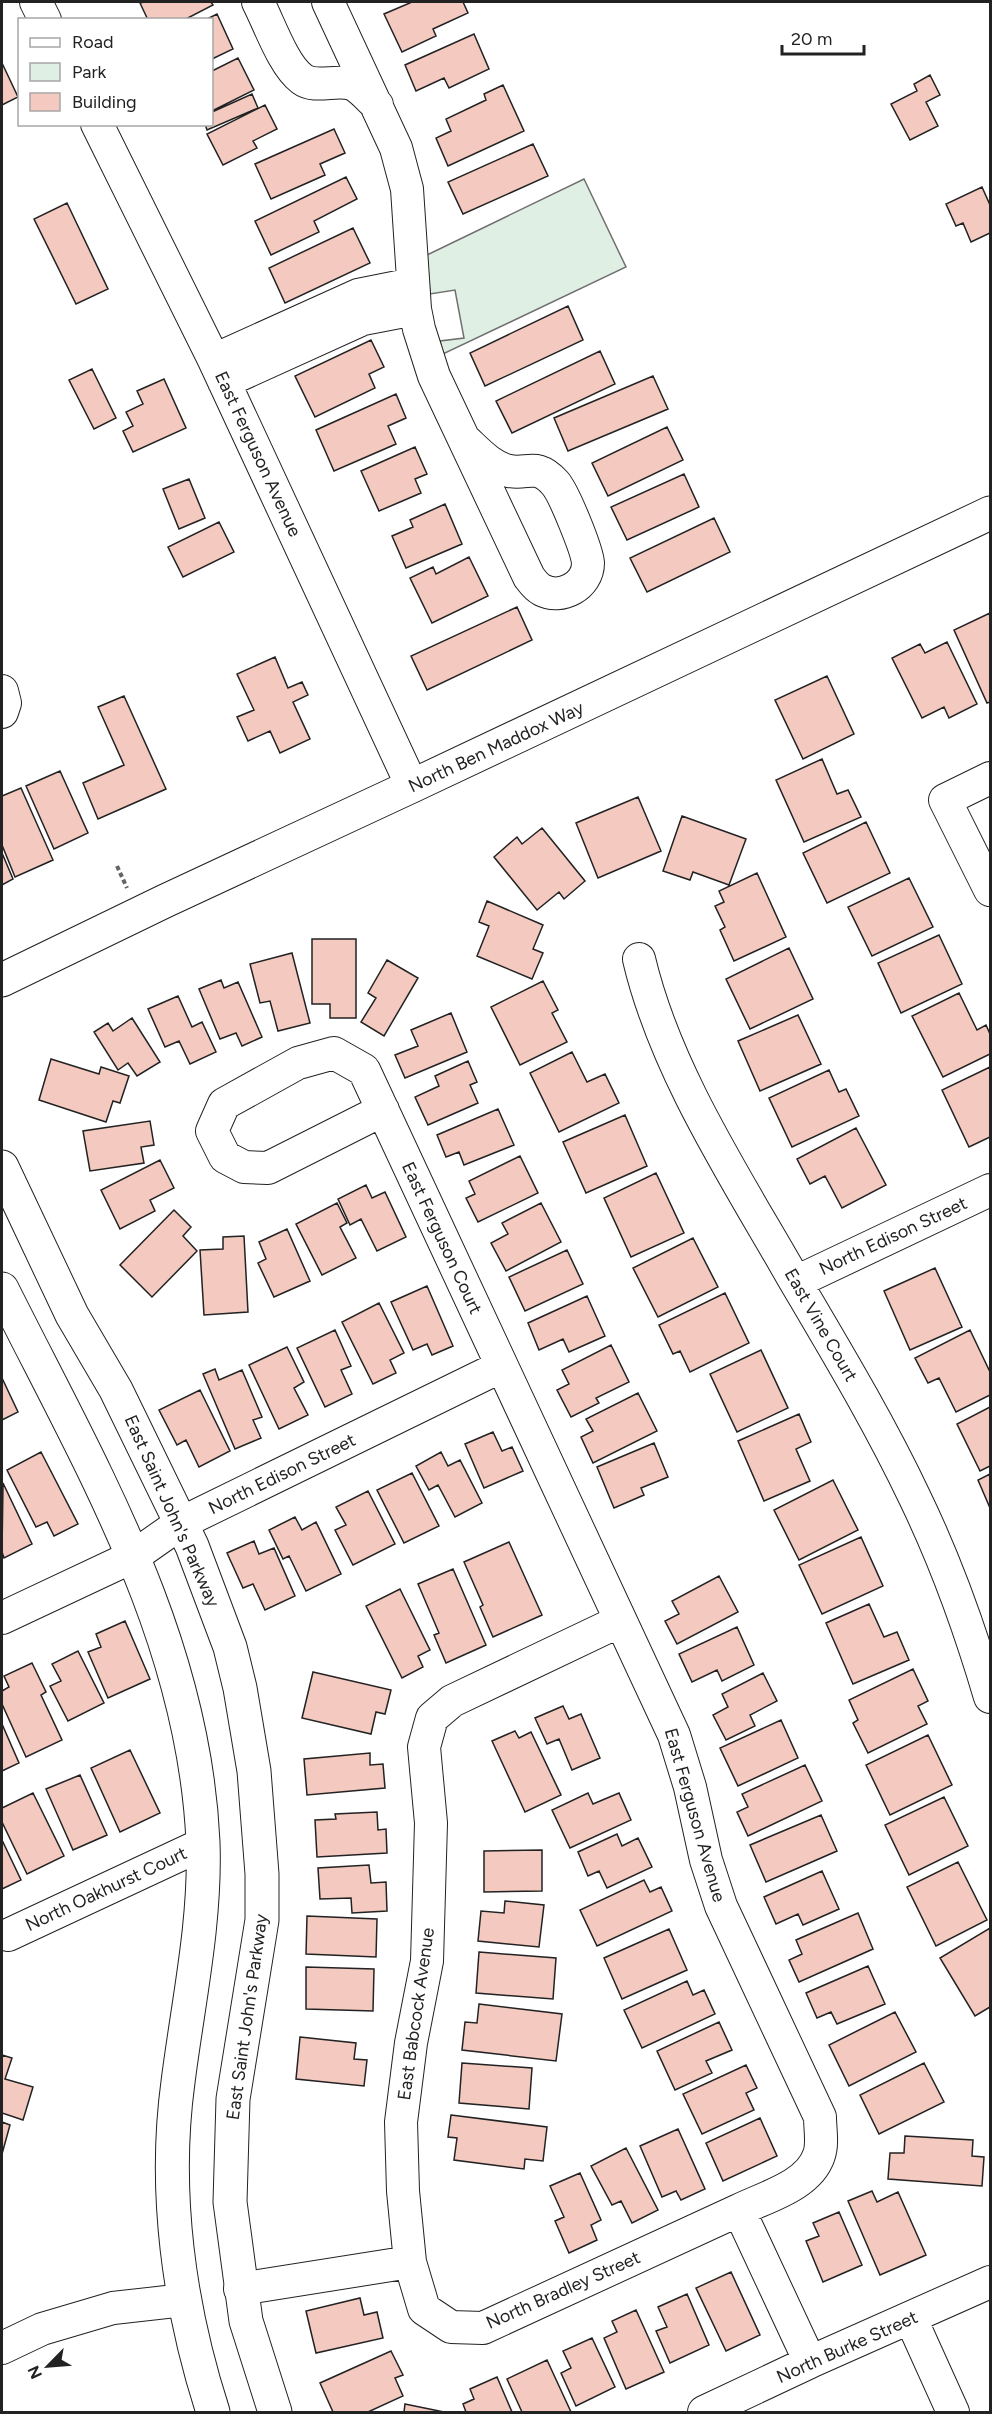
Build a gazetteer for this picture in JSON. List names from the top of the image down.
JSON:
{
  "streets": {
    "main road": ["North Ben Maddox Way", "East Saint John's Parkway"],
    "street": [
      "East Ferguson Avenue",
      "North Edison Street",
      "East Ferguson Court",
      "East Vine Court",
      "North Oakhurst Court",
      "East Babcock Avenue",
      "North Bradley Street",
      "North Burke Street"
    ]
  },
  "crossings": [
    ["East Ferguson Avenue", "North Ben Maddox Way"],
    ["East Ferguson Avenue", "North Edison Street"],
    ["East Ferguson Avenue", "East Ferguson Court"],
    ["East Ferguson Avenue", "East Babcock Avenue"],
    ["East Ferguson Avenue", "North Bradley Street"],
    ["North Edison Street", "East Ferguson Court"],
    ["North Edison Street", "East Vine Court"],
    ["North Edison Street", "East Saint John's Parkway"],
    ["East Babcock Avenue", "North Bradley Street"]
  ],
  "legend": ["Road", "Park", "Building"],
  "scale_bar": "20 m",
  "north": "bottom left"
}
